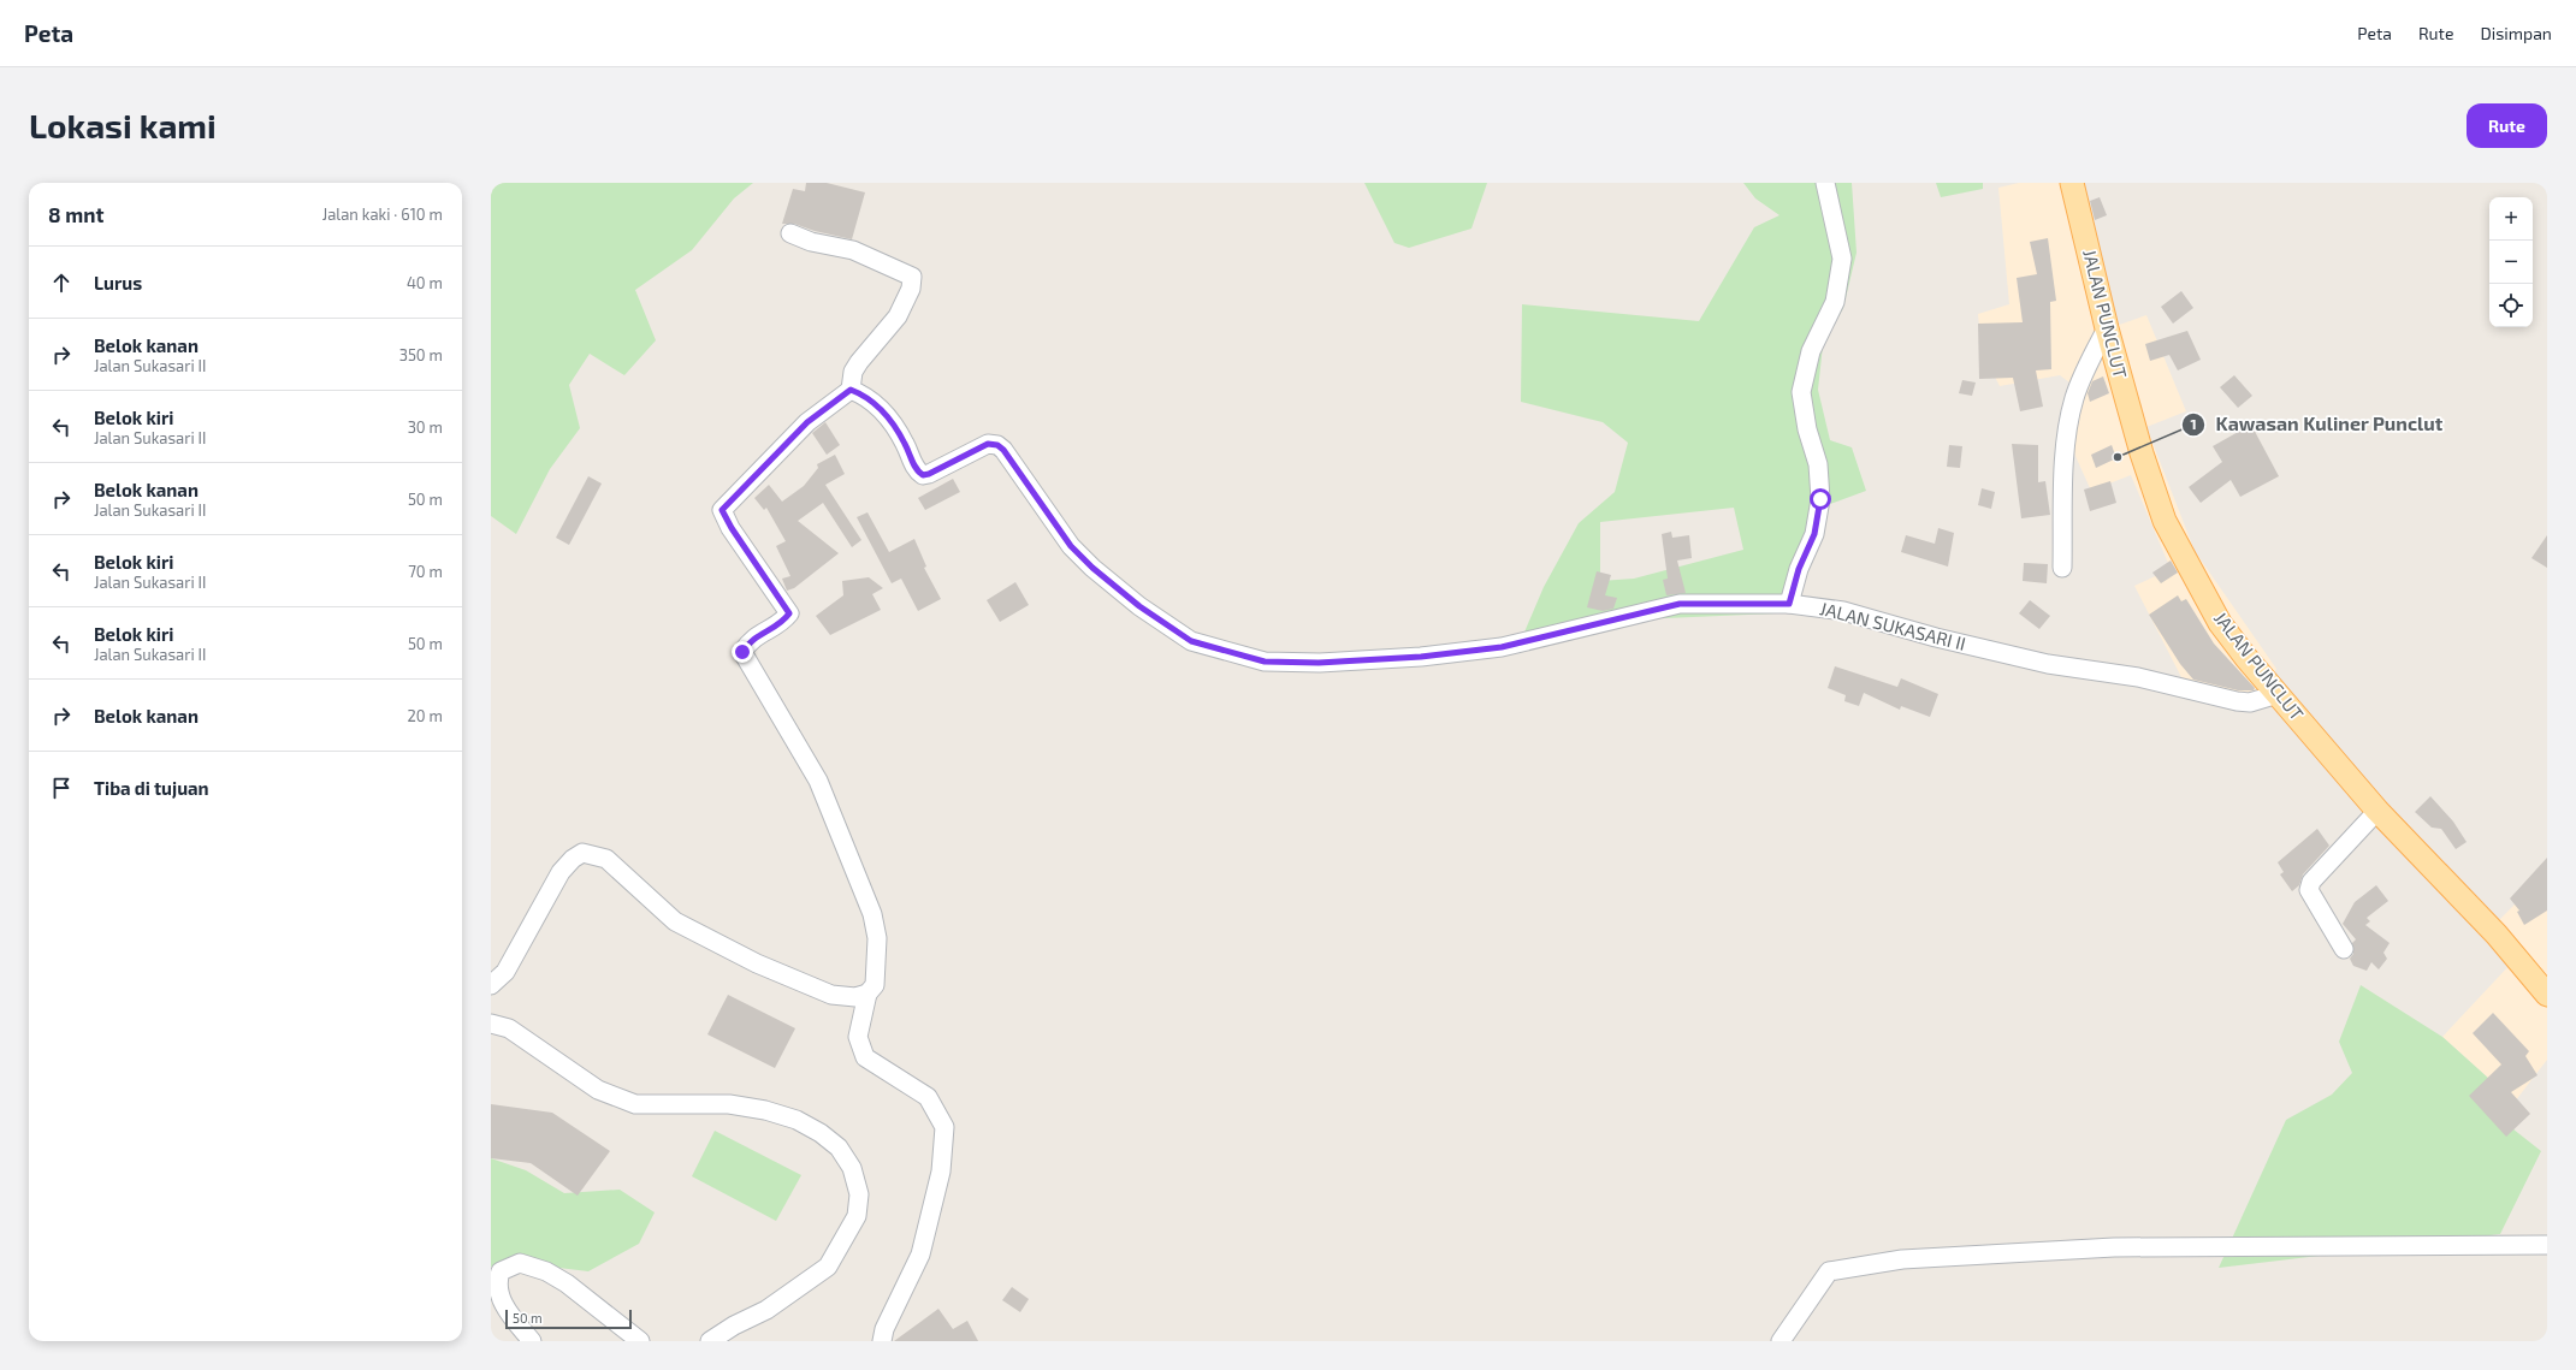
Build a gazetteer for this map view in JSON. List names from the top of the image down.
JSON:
{
  "streets": {
    "main road": ["JALAN PUNCLUT"],
    "street": ["JALAN SUKASARI II"]
  },
  "crossings": [
    ["JALAN PUNCLUT", "JALAN SUKASARI II"]
  ],
  "places": ["Kawasan Kuliner Punclut"],
  "scale_bar": "50 m",
  "page": {
    "header": "Peta",
    "nav": ["Peta", "Rute", "Disimpan"],
    "buttons": "Rute",
    "title": "Lokasi kami",
    "heading": ["8 mnt", "Jalan kaki · 610 m"],
    "map_buttons": ["+", "−"],
    "list": [
      ["Lurus", "40 m"],
      ["Belok kanan", "Jalan Sukasari II", "350 m"],
      ["Belok kiri", "Jalan Sukasari II", "30 m"],
      ["Belok kanan", "Jalan Sukasari II", "50 m"],
      ["Belok kiri", "Jalan Sukasari II", "70 m"],
      ["Belok kiri", "Jalan Sukasari II", "50 m"],
      ["Belok kanan", "20 m"],
      "Tiba di tujuan"
    ],
    "scale": "50 m"
  }
}
